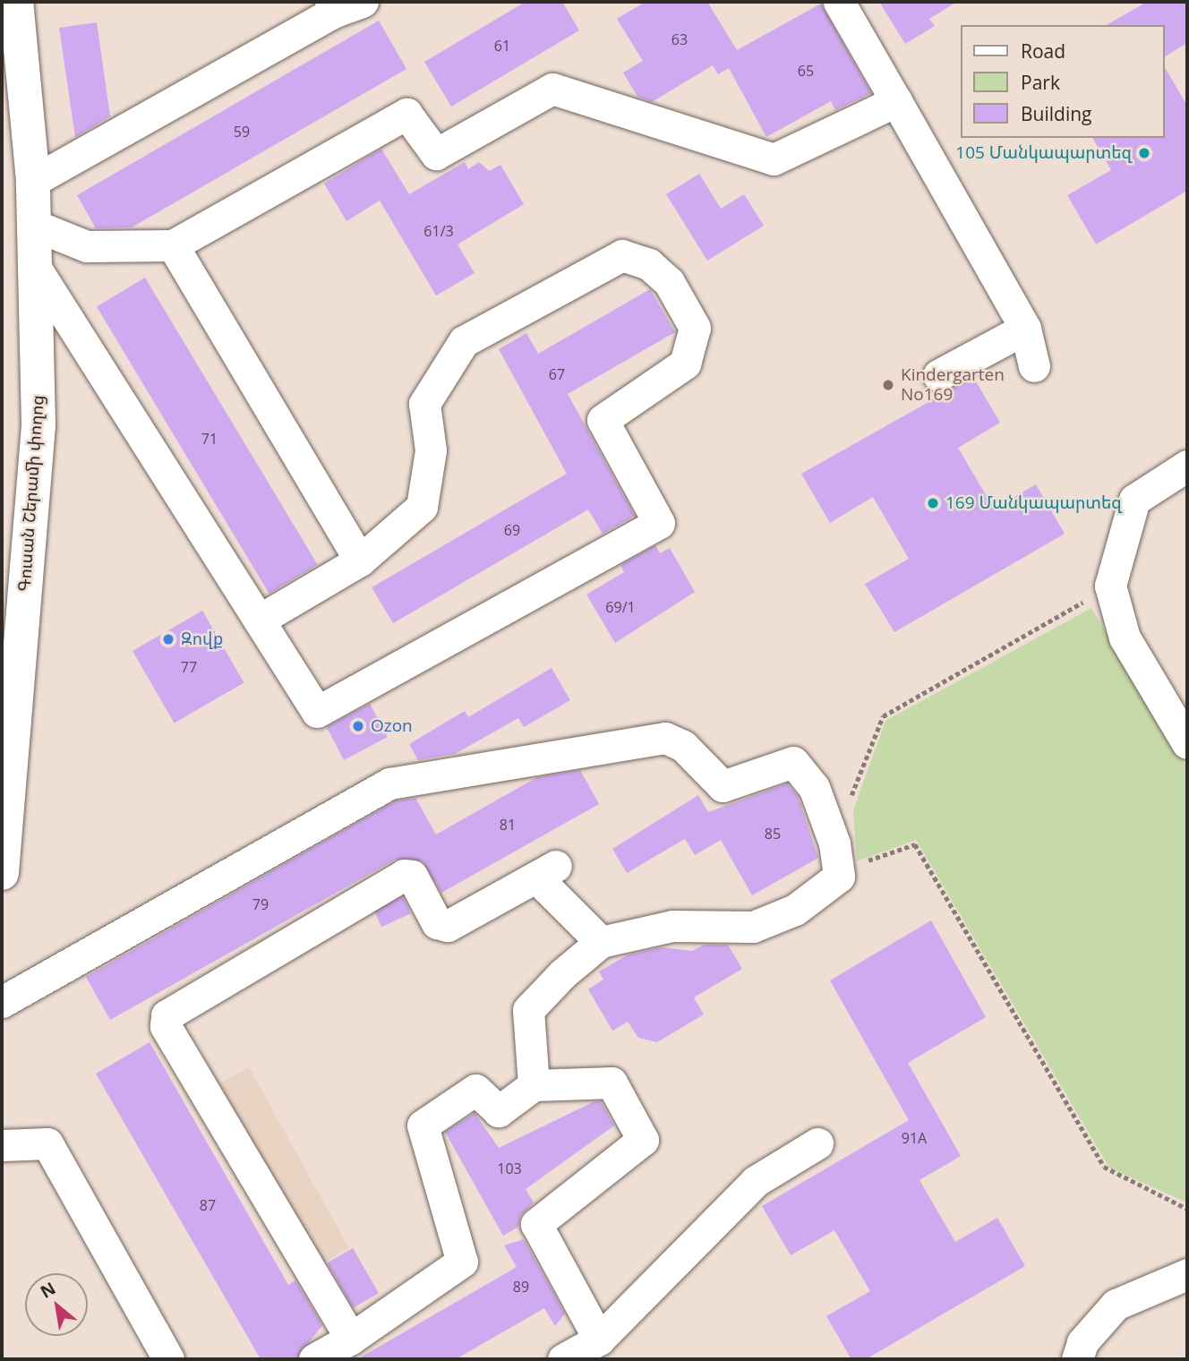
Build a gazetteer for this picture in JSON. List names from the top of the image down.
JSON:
{
  "streets": {
    "main road": ["Գուսան Շերամի փողոց"]
  },
  "places": [
    "105 Մանկապարտեզ",
    "Kindergarten No169",
    "169 Մանկապարտեզ",
    "Զովք",
    "Ozon"
  ],
  "house_numbers": [
    "63",
    "61",
    "65",
    "59",
    "61/3",
    "67",
    "71",
    "69",
    "69/1",
    "77",
    "81",
    "85",
    "79",
    "91A",
    "103",
    "87",
    "89"
  ],
  "legend": ["Road", "Park", "Building"],
  "north": "top left"
}
